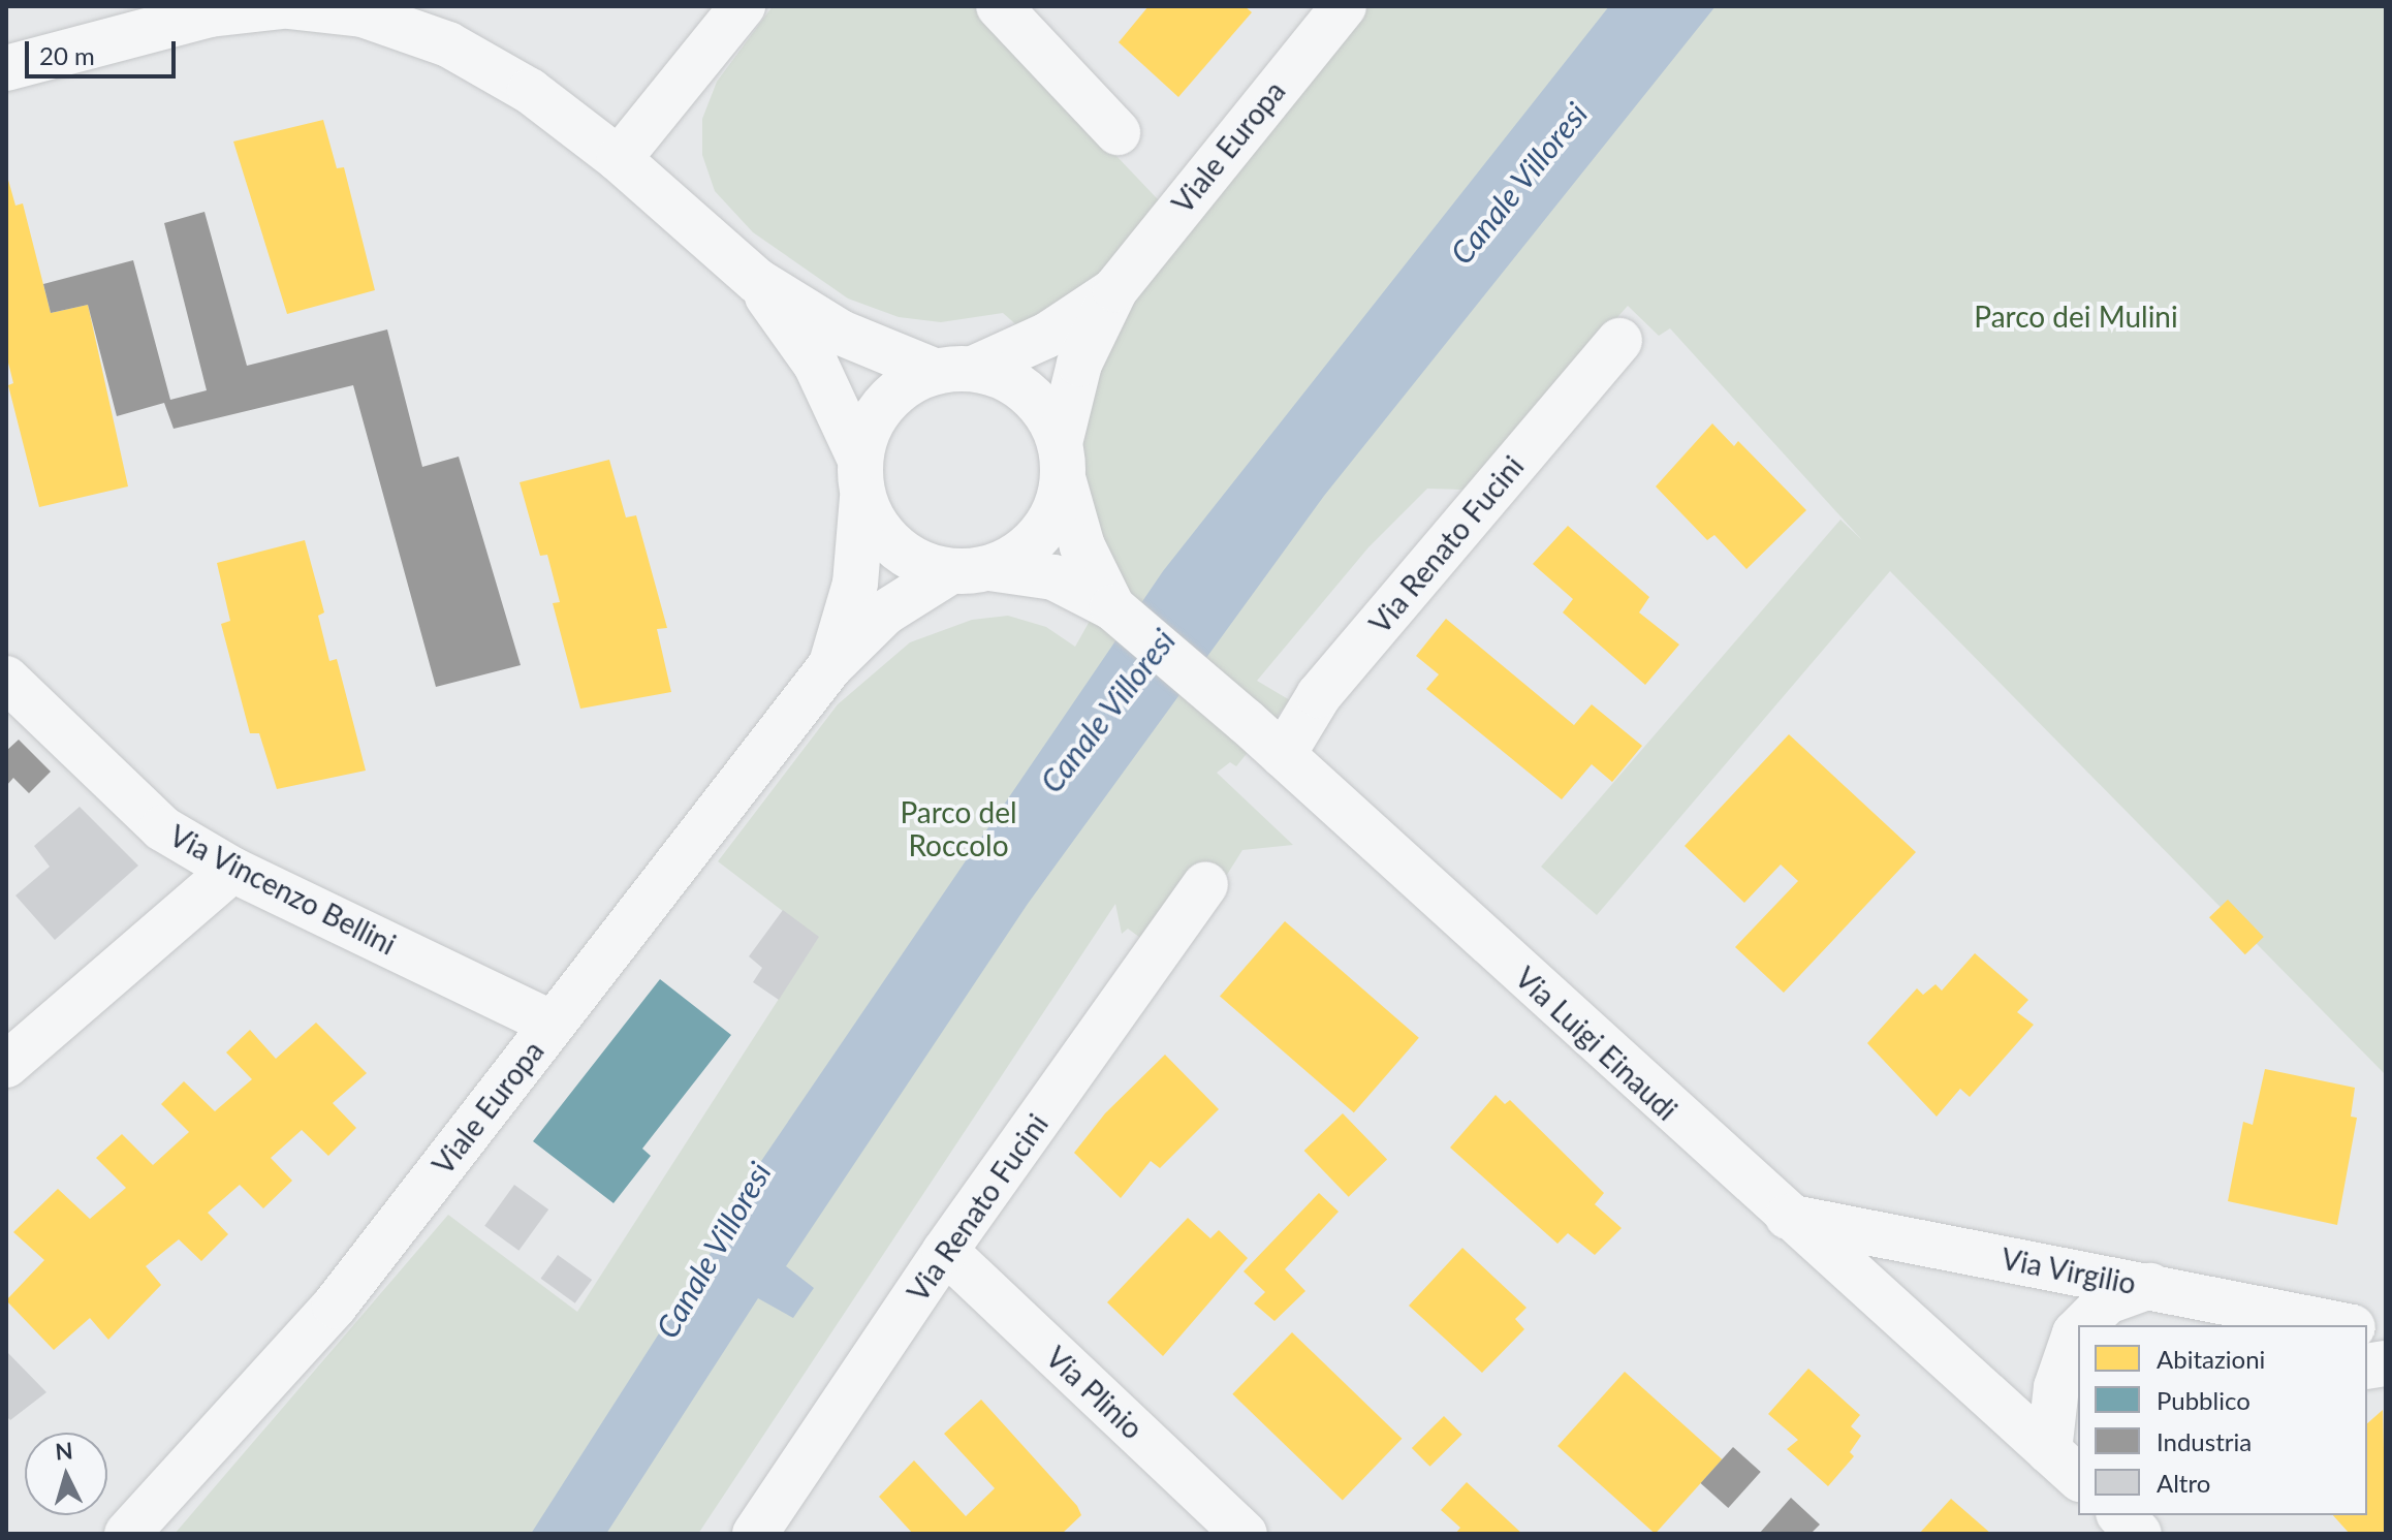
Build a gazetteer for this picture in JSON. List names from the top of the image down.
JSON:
{
  "streets": {
    "street": [
      "Viale Europa",
      "Via Renato Fucini",
      "Via Vincenzo Bellini",
      "Via Luigi Einaudi",
      "Via Virgilio",
      "Via Plinio"
    ]
  },
  "crossings": [
    ["Viale Europa", "Via Vincenzo Bellini"],
    ["Viale Europa", "Via Luigi Einaudi"],
    ["Via Renato Fucini", "Via Luigi Einaudi"],
    ["Via Renato Fucini", "Via Plinio"],
    ["Via Luigi Einaudi", "Via Virgilio"]
  ],
  "water": ["Canale Villoresi"],
  "parks": ["Parco dei Mulini", "Parco del Roccolo"],
  "legend": [
    "Abitazioni",
    "Pubblico",
    "Industria",
    "Altro"
  ],
  "scale_bar": "20 m",
  "north": "top"
}
